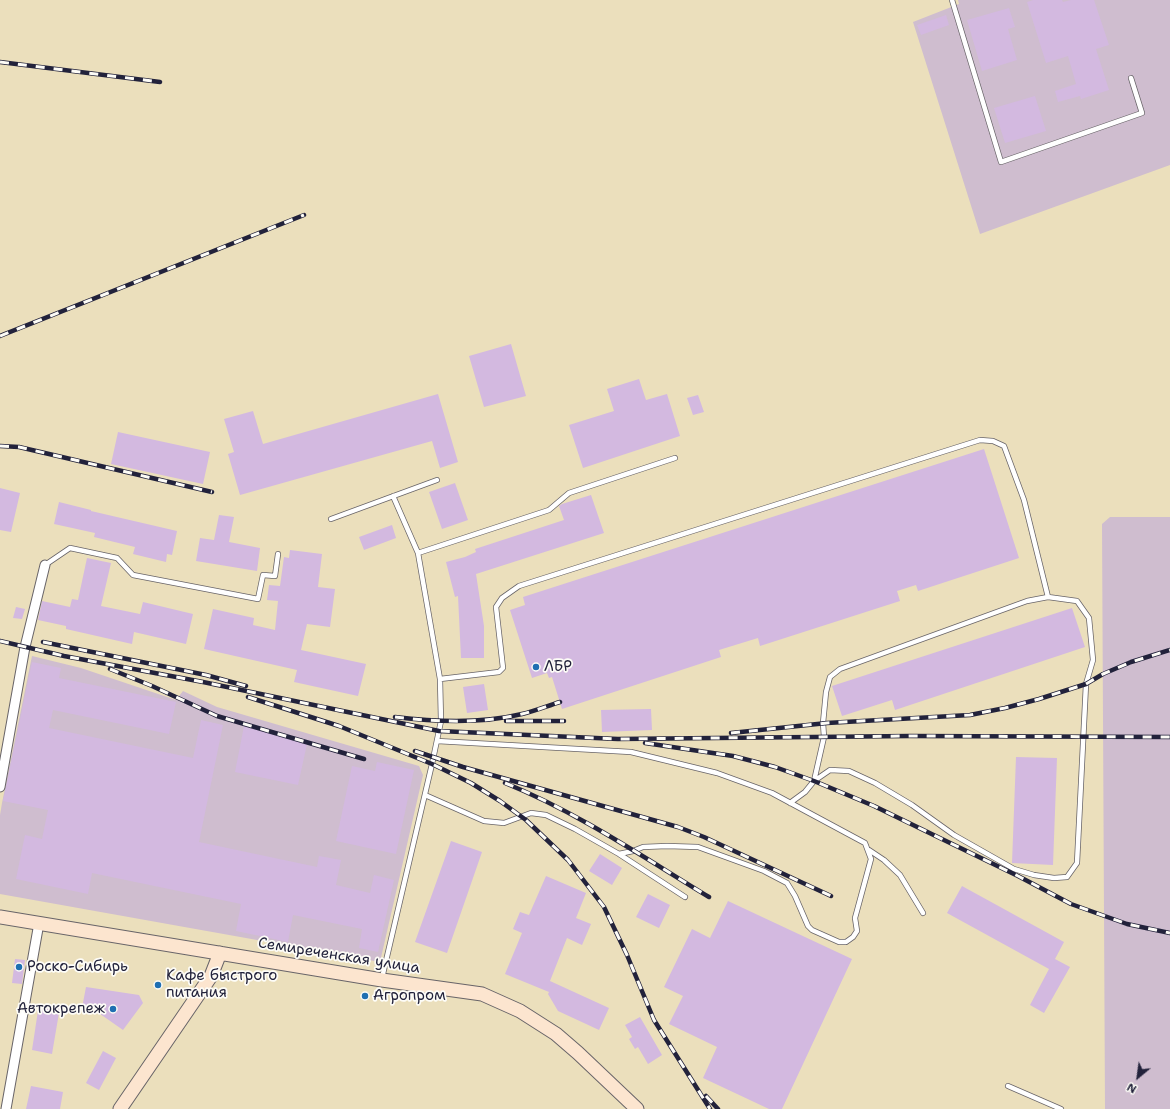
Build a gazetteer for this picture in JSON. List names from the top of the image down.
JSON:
{
  "streets": {
    "main road": ["Семиреченская улица"]
  },
  "places": [
    "ЛБР",
    "Роско-Сибирь",
    "Кафе быстрого питания",
    "Агропром",
    "Автокрепеж"
  ],
  "north": "bottom left"
}
